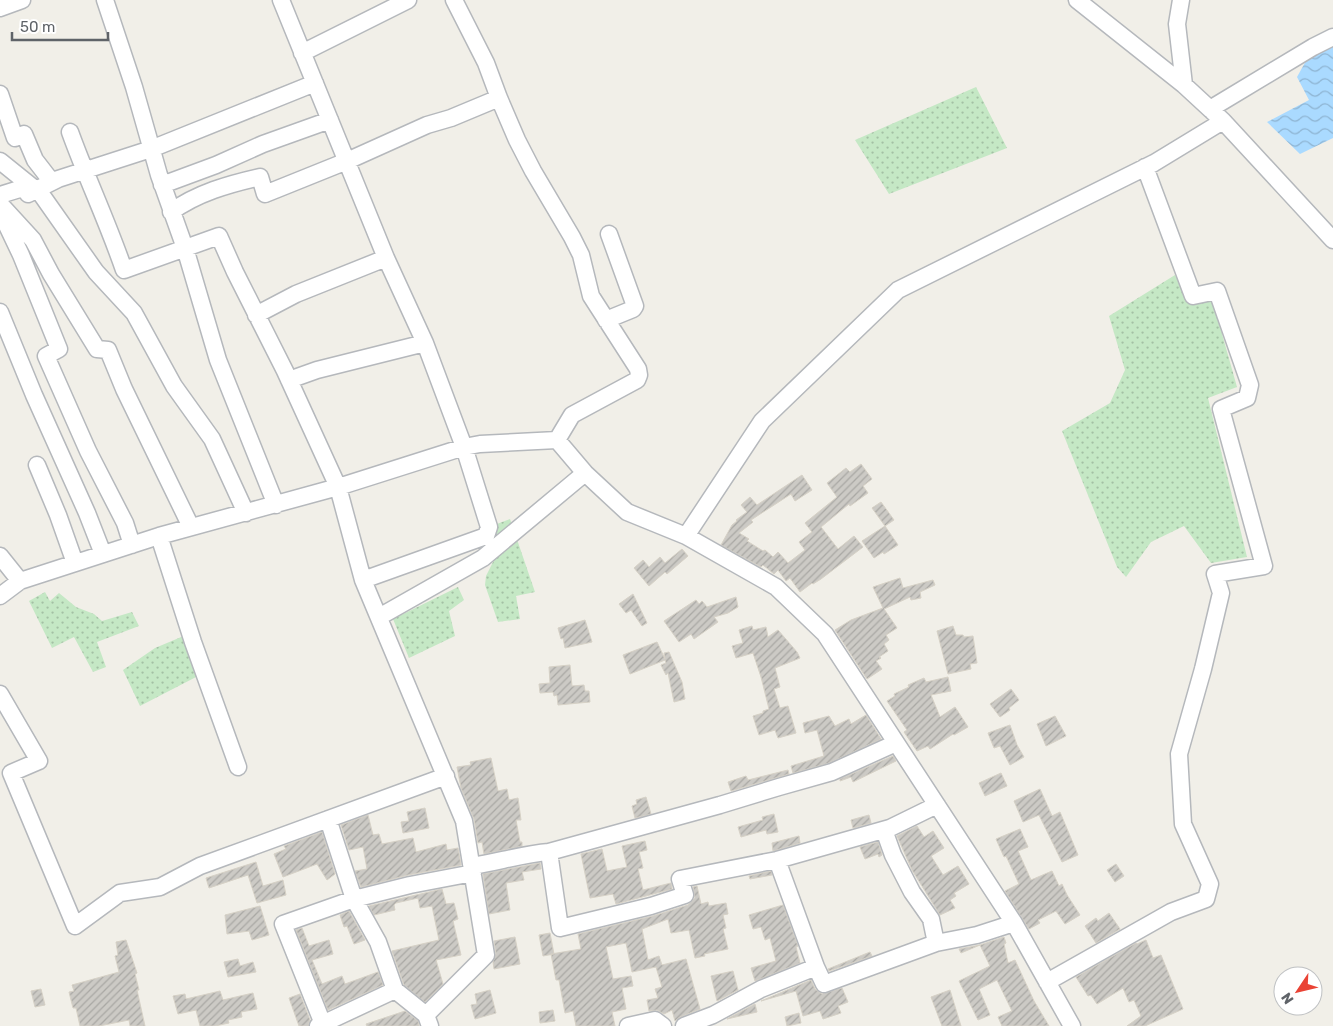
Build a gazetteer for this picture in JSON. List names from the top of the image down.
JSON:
{
  "scale_bar": "50 m",
  "north": "bottom left"
}
